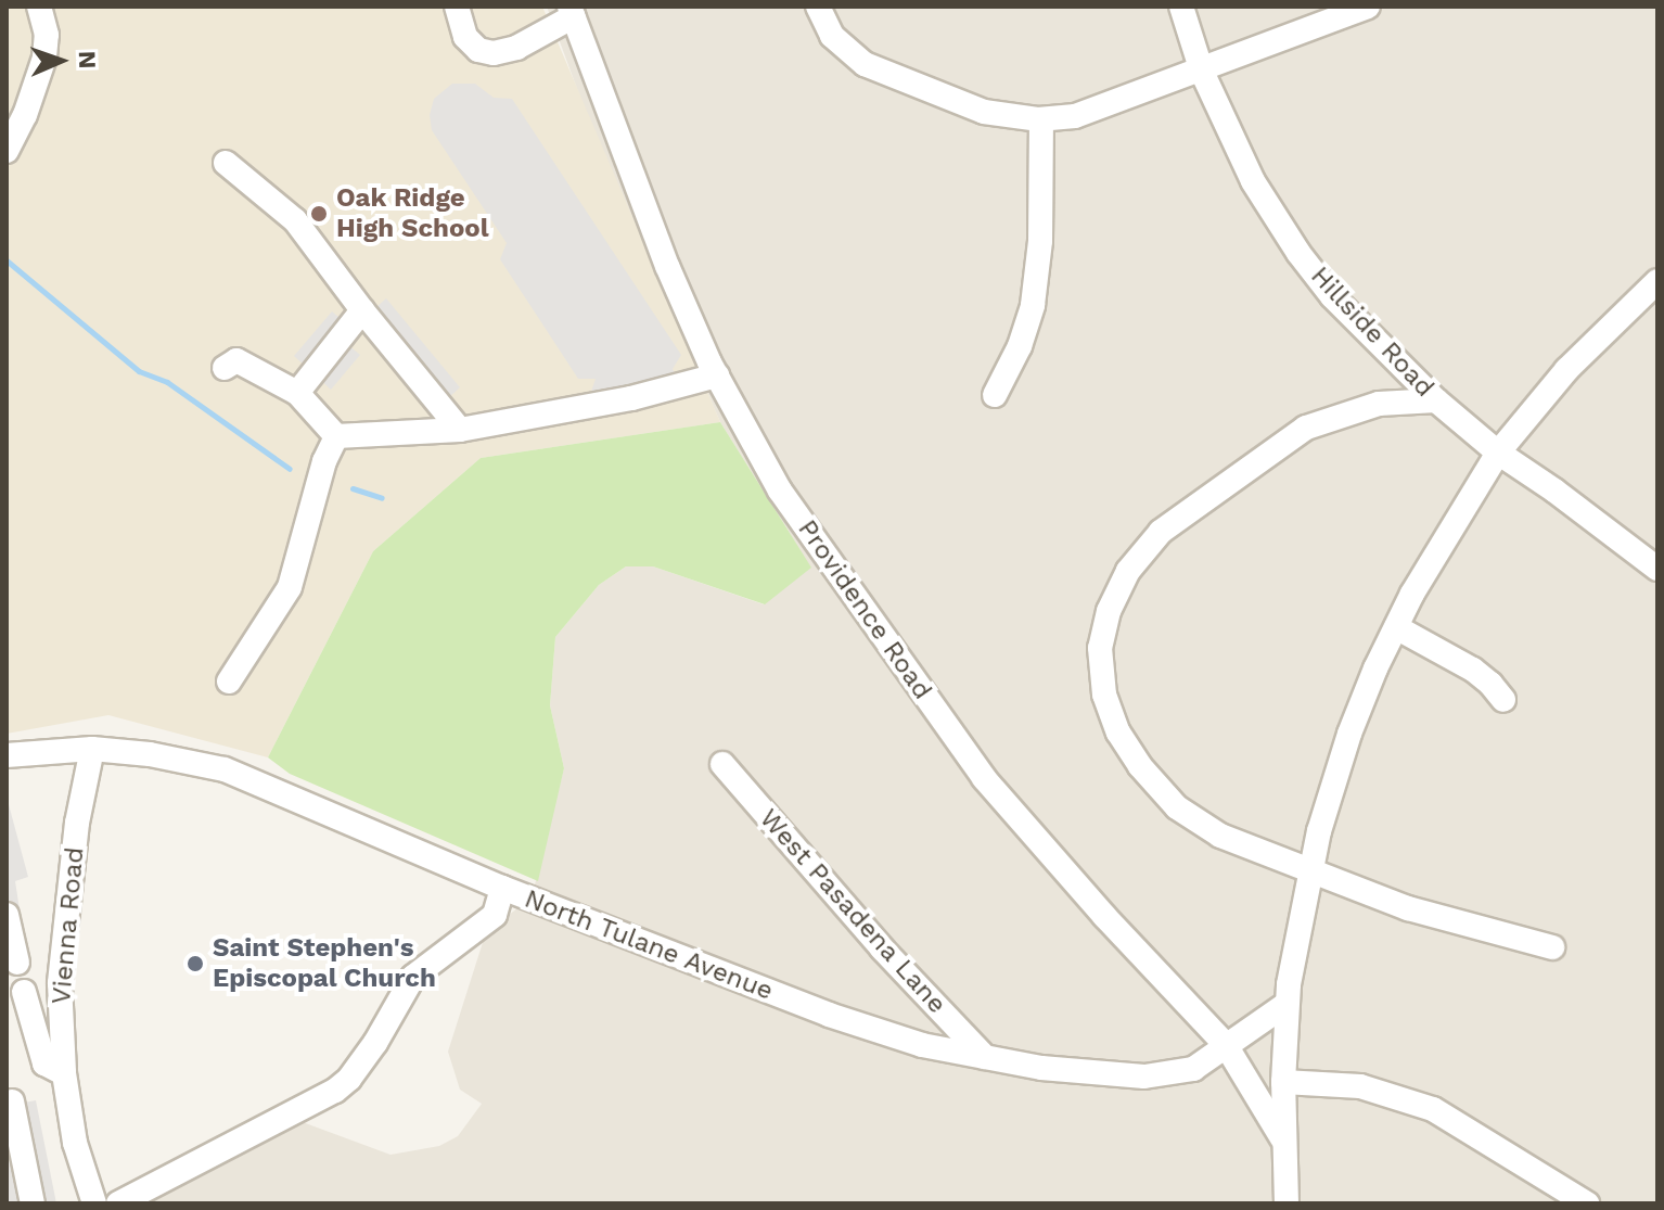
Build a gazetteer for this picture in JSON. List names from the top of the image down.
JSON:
{
  "streets": {
    "street": [
      "Hillside Road",
      "Providence Road",
      "West Pasadena Lane",
      "Vienna Road",
      "North Tulane Avenue"
    ]
  },
  "crossings": [
    ["Providence Road", "North Tulane Avenue"],
    ["West Pasadena Lane", "North Tulane Avenue"],
    ["Vienna Road", "North Tulane Avenue"]
  ],
  "places": ["Oak Ridge High School", "Saint Stephen's Episcopal Church"],
  "north": "right"
}
